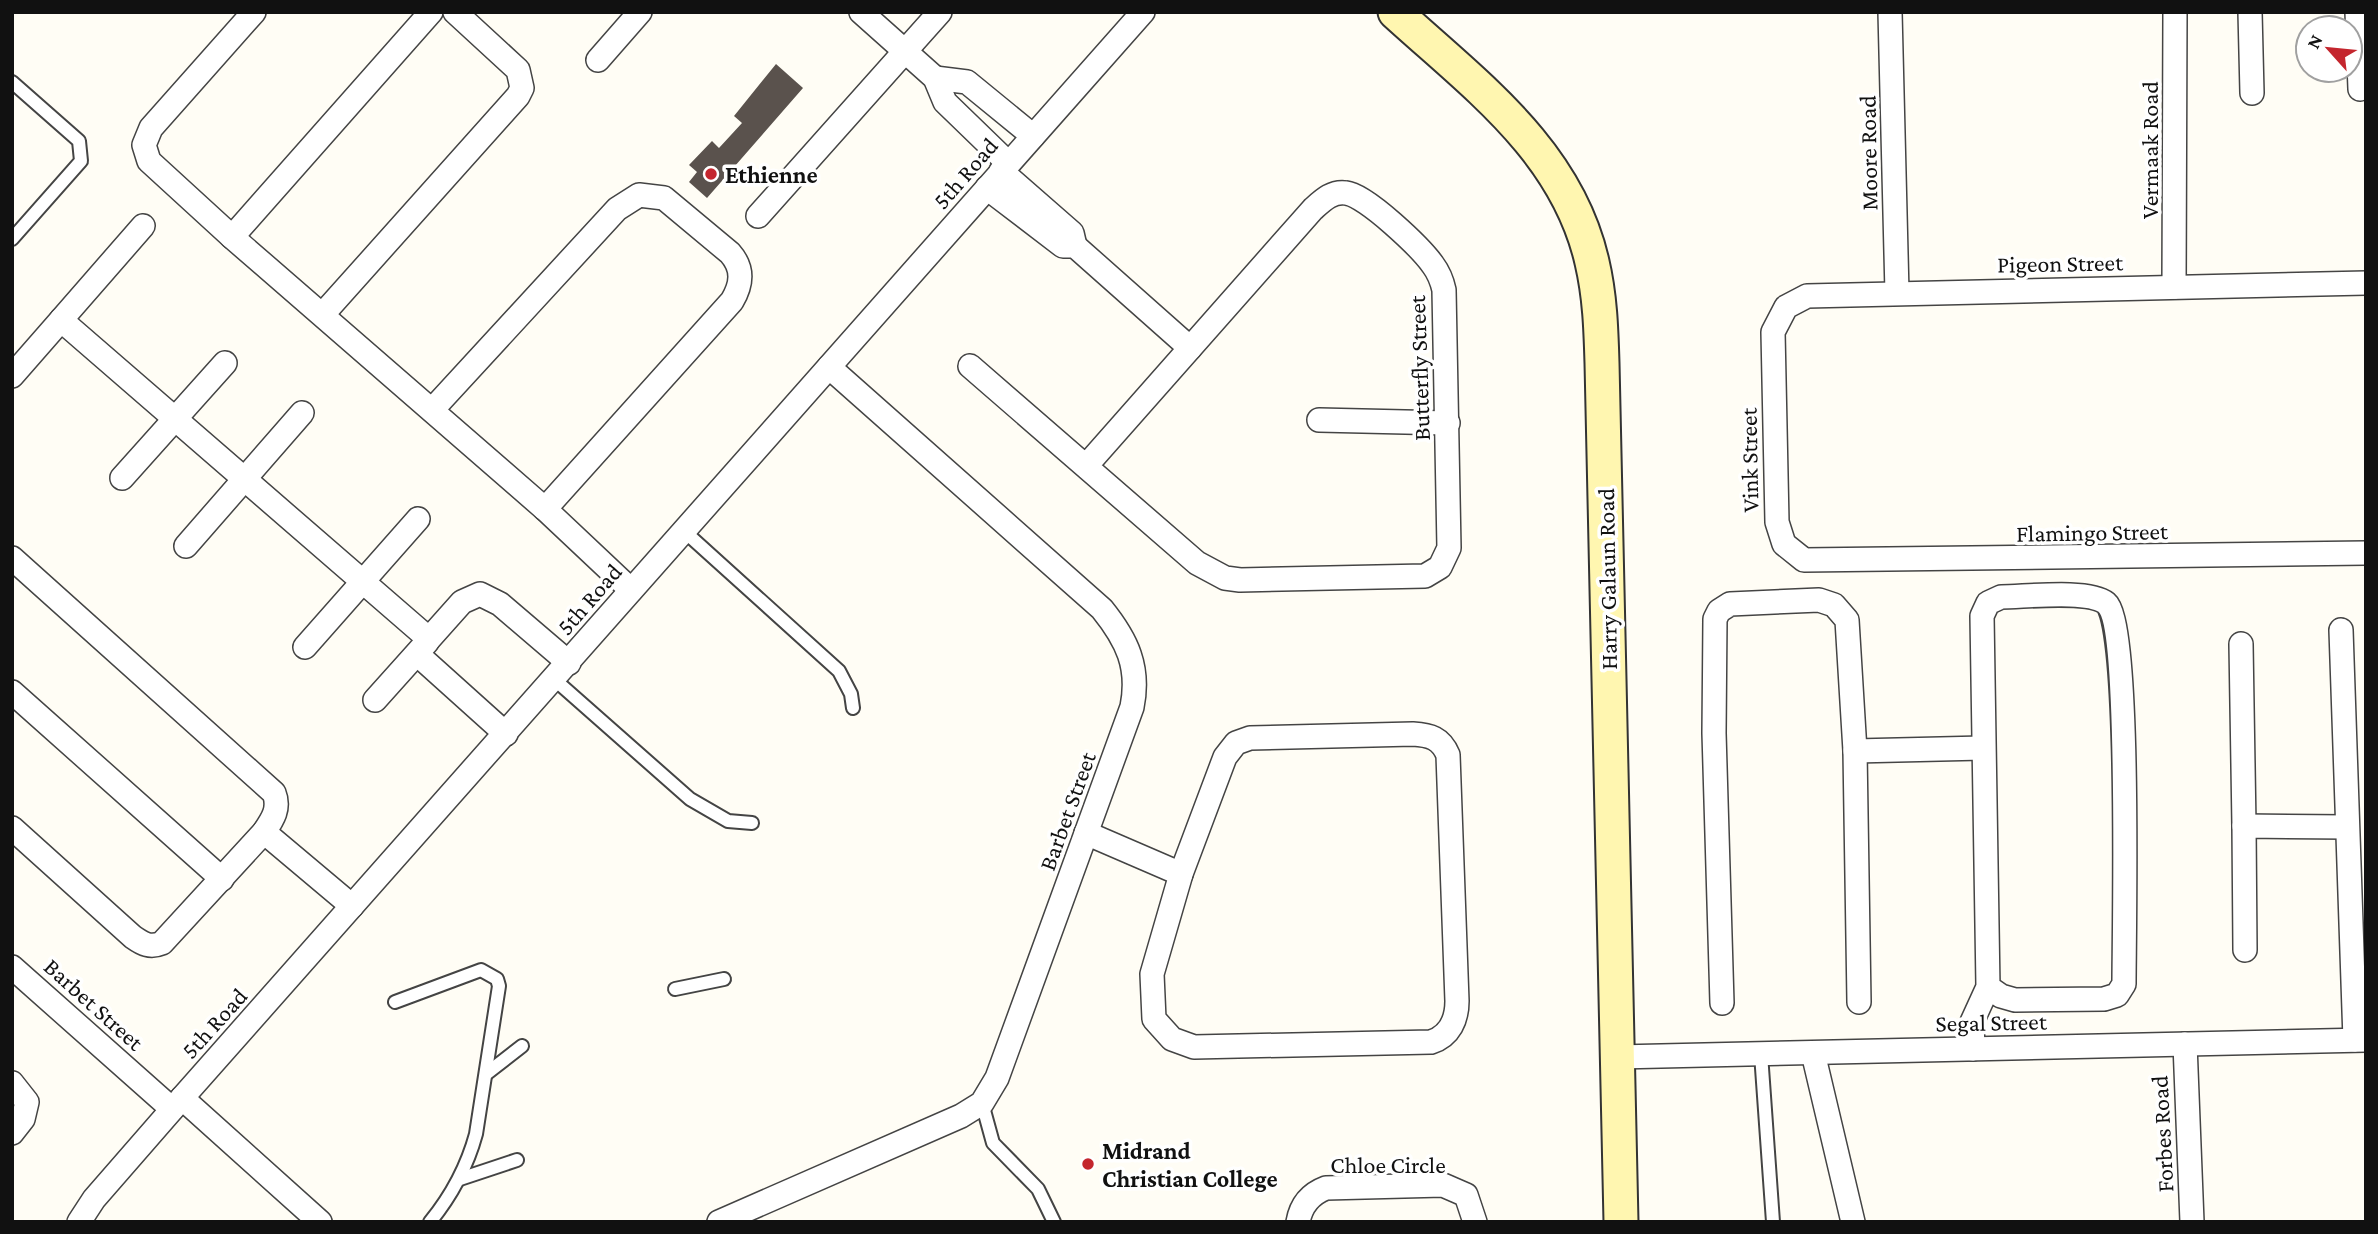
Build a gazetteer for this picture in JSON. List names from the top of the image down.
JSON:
{
  "streets": {
    "main road": ["Harry Galaun Road"],
    "street": [
      "Vermaak Road",
      "Moore Road",
      "5th Road",
      "Pigeon Street",
      "Butterfly Street",
      "Vink Street",
      "Flamingo Street",
      "Barbet Street",
      "Segal Street",
      "Forbes Road",
      "Chloe Circle"
    ]
  },
  "crossings": [
    ["Vermaak Road", "Pigeon Street"],
    ["Moore Road", "Pigeon Street"],
    ["5th Road", "Barbet Street"],
    ["Pigeon Street", "Vink Street"],
    ["Vink Street", "Flamingo Street"],
    ["Harry Galaun Road", "Segal Street"],
    ["Segal Street", "Forbes Road"]
  ],
  "places": ["Ethienne", "Midrand Christian College"],
  "north": "top left"
}
